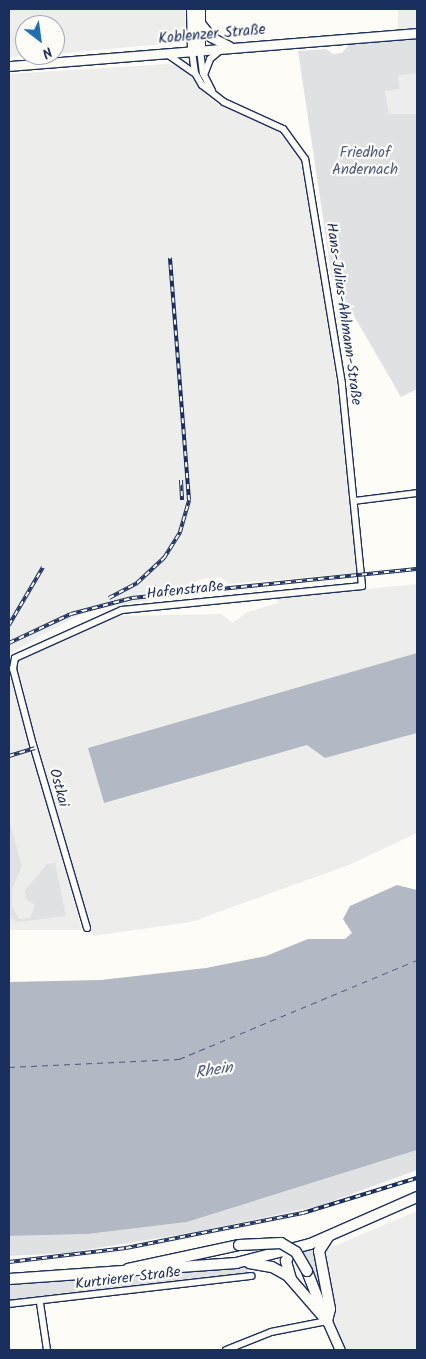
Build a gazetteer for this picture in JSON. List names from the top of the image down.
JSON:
{
  "streets": {
    "street": [
      "Koblenzer Straße",
      "Hans-Julius-Ahlmann-Straße",
      "Hafenstraße",
      "Ostkai",
      "Kurtrierer Straße"
    ]
  },
  "crossings": [
    ["Koblenzer Straße", "Hans-Julius-Ahlmann-Straße"],
    ["Hans-Julius-Ahlmann-Straße", "Hafenstraße"],
    ["Hafenstraße", "Ostkai"]
  ],
  "water": ["Rhein"],
  "parks": ["Friedhof Andernach"],
  "north": "bottom right"
}
